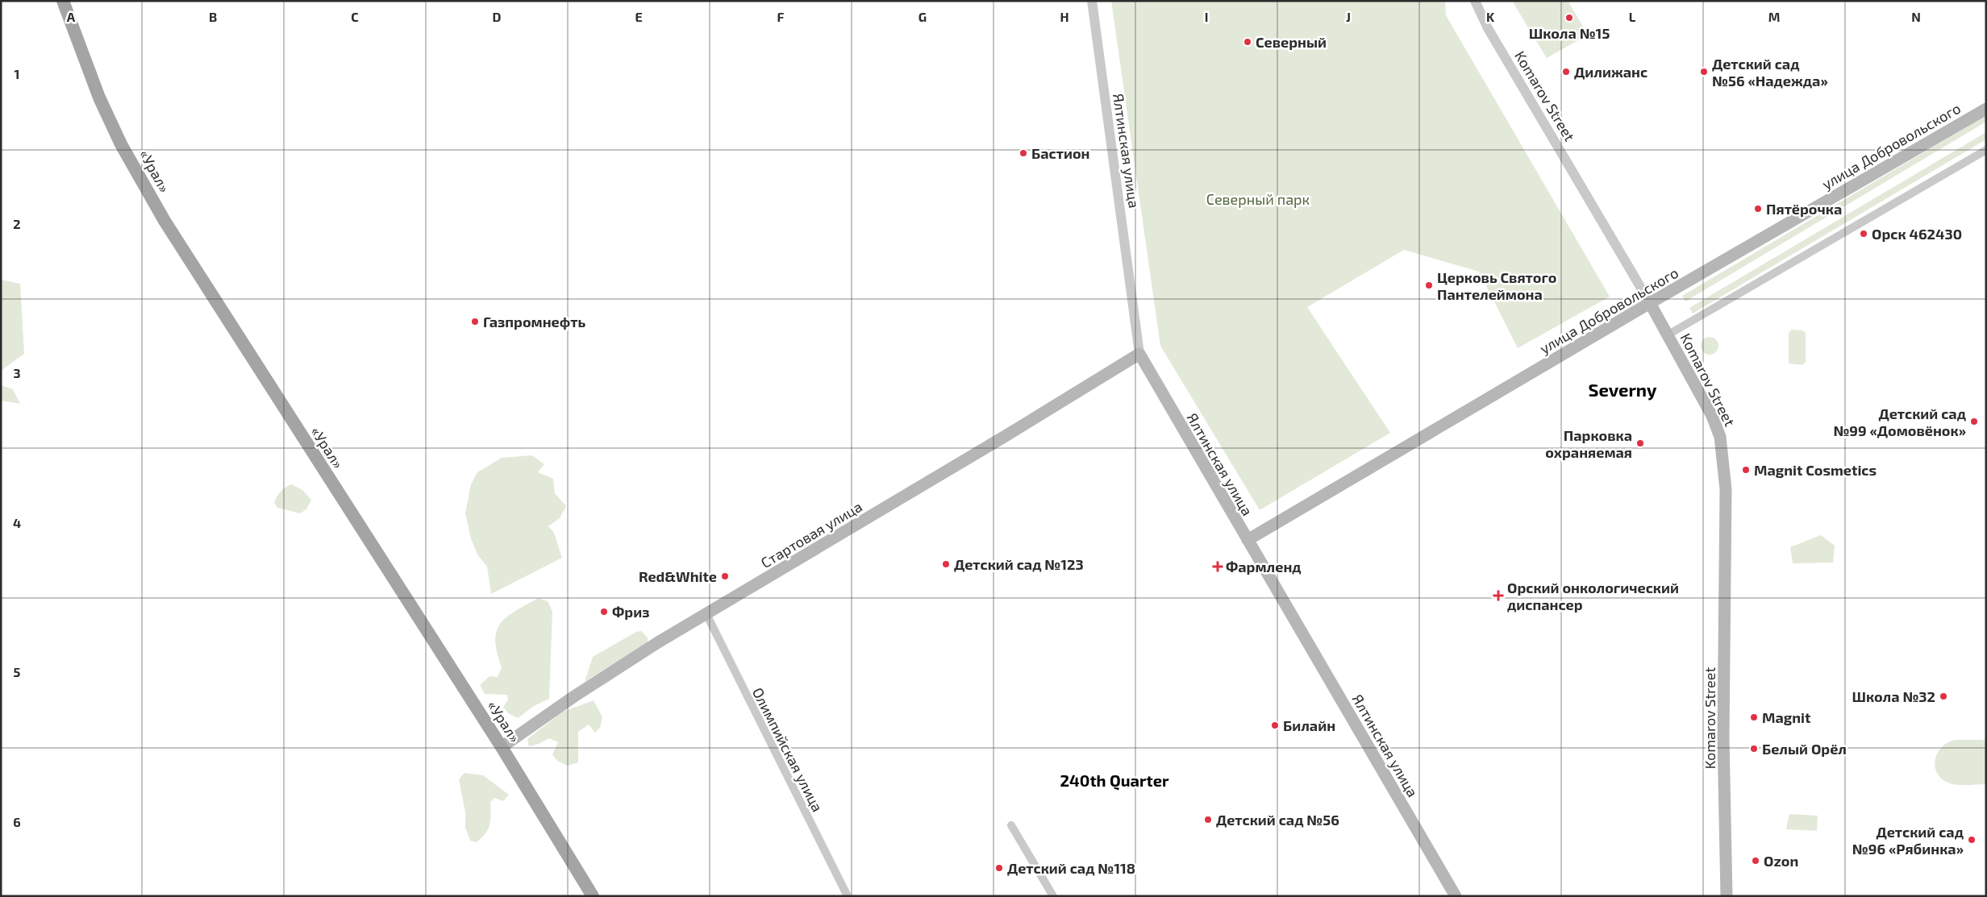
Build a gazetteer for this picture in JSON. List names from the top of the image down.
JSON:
{
  "streets": {
    "main road": [
      "Komarov Street",
      "улица Добровольского",
      "Ялтинская улица",
      "«Урал»",
      "Стартовая улица"
    ],
    "street": ["Олимпийская улица"]
  },
  "crossings": [
    ["Komarov Street", "улица Добровольского"],
    ["улица Добровольского", "Ялтинская улица"],
    ["Ялтинская улица", "Стартовая улица"],
    ["«Урал»", "Стартовая улица"],
    ["Стартовая улица", "Олимпийская улица"]
  ],
  "districts": ["Severny", "240th Quarter"],
  "parks": ["Северный парк"],
  "places": {
    "other": [
      "Школа №15",
      "Северный",
      "Дилижанс",
      "Детский сад №56 «Надежда»",
      "Бастион",
      "Пятёрочка",
      "Орск 462430",
      "Церковь Святого Пантелеймона",
      "Газпромнефть",
      "Детский сад №99 «Домовёнок»",
      "Парковка охраняемая",
      "Magnit Cosmetics",
      "Детский сад №123",
      "Red&White",
      "Фриз",
      "Школа №32",
      "Magnit",
      "Билайн",
      "Белый Орёл",
      "Детский сад №56",
      "Детский сад №96 «Рябинка»",
      "Ozon",
      "Детский сад №118"
    ],
    "health": ["Фармленд", "Орский онкологический диспансер"]
  },
  "grid": {
    "columns": [
      "A",
      "B",
      "C",
      "D",
      "E",
      "F",
      "G",
      "H",
      "I",
      "J",
      "K",
      "L",
      "M",
      "N"
    ],
    "rows": [
      "1",
      "2",
      "3",
      "4",
      "5",
      "6"
    ]
  }
}
